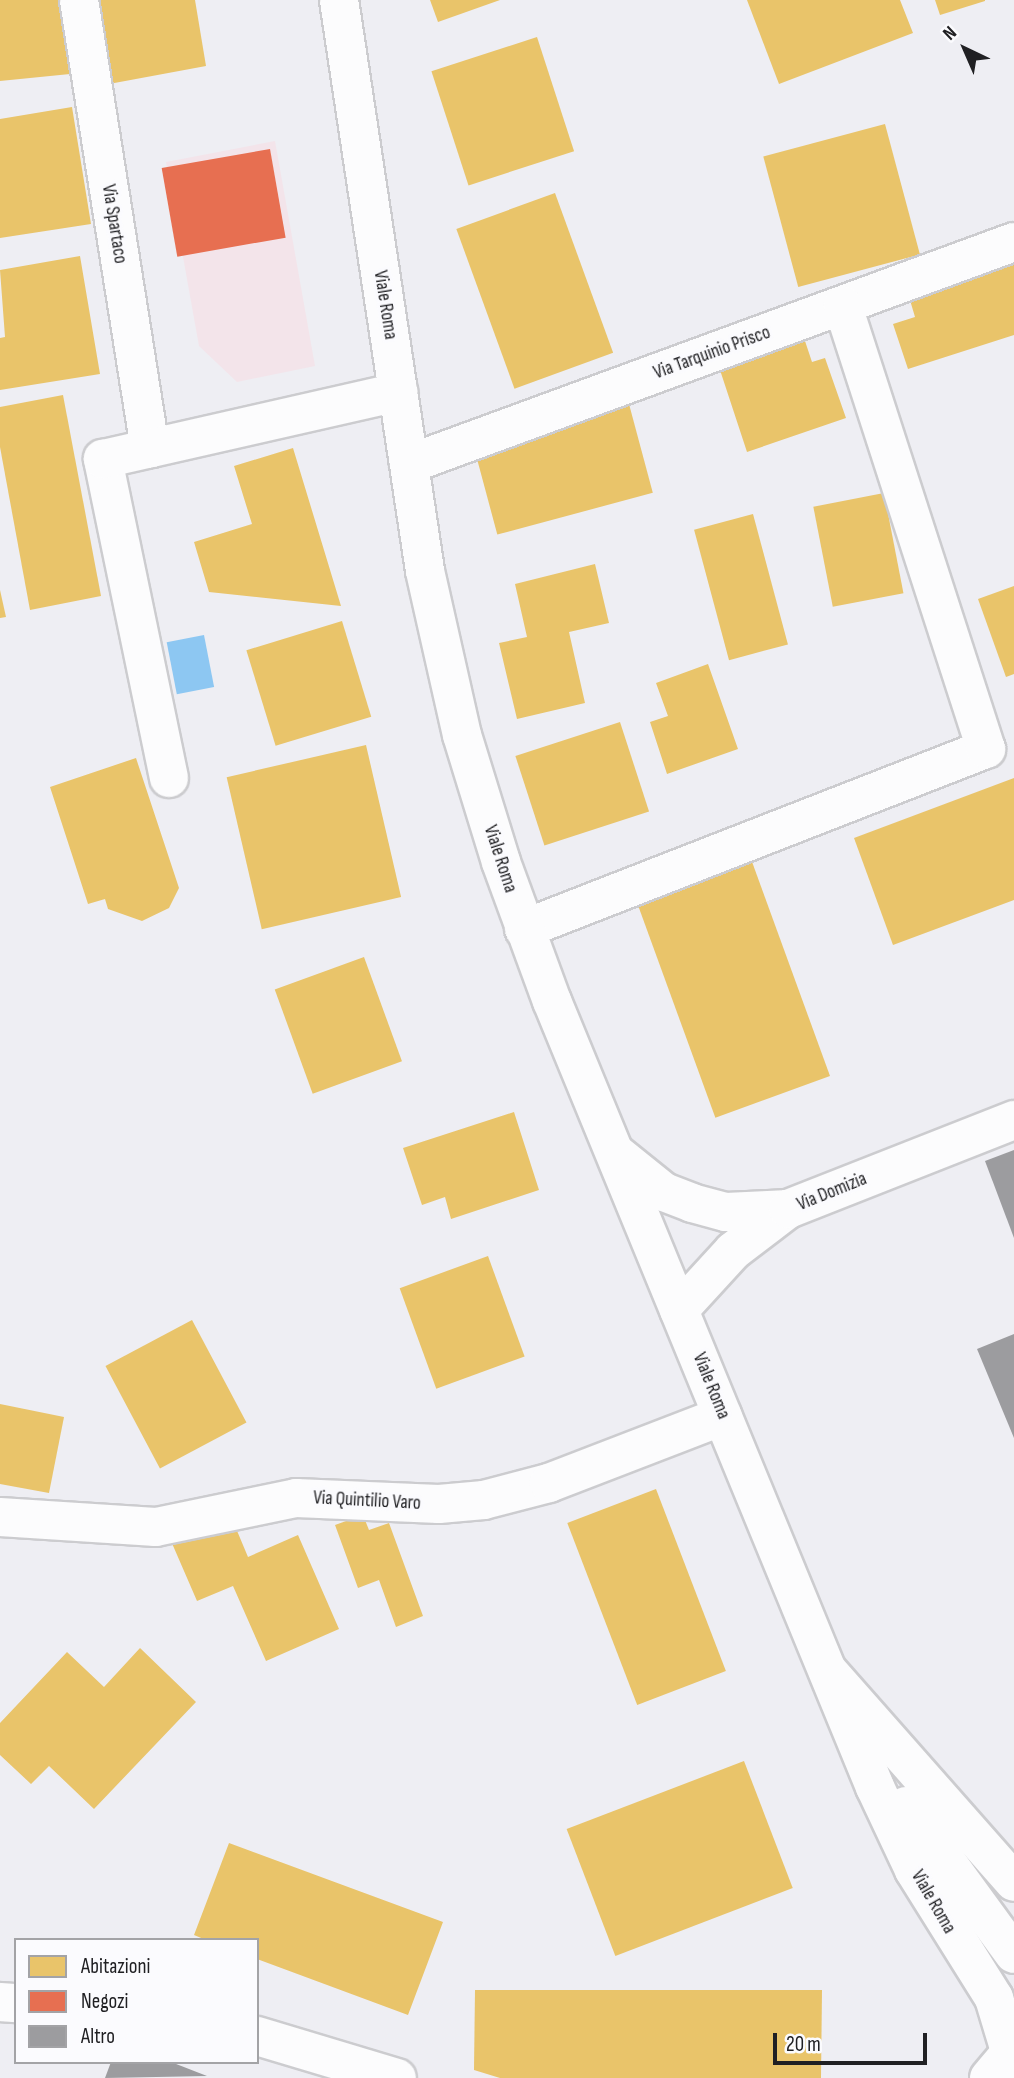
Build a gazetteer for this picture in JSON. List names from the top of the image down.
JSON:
{
  "streets": {
    "street": [
      "Via Spartaco",
      "Viale Roma",
      "Via Tarquinio Prisco",
      "Via Domizia",
      "Via Quintilio Varo"
    ]
  },
  "crossings": [
    ["Viale Roma", "Via Tarquinio Prisco"],
    ["Viale Roma", "Via Domizia"],
    ["Viale Roma", "Via Quintilio Varo"]
  ],
  "legend": ["Abitazioni", "Negozi", "Altro"],
  "scale_bar": "20 m",
  "north": "top left"
}
